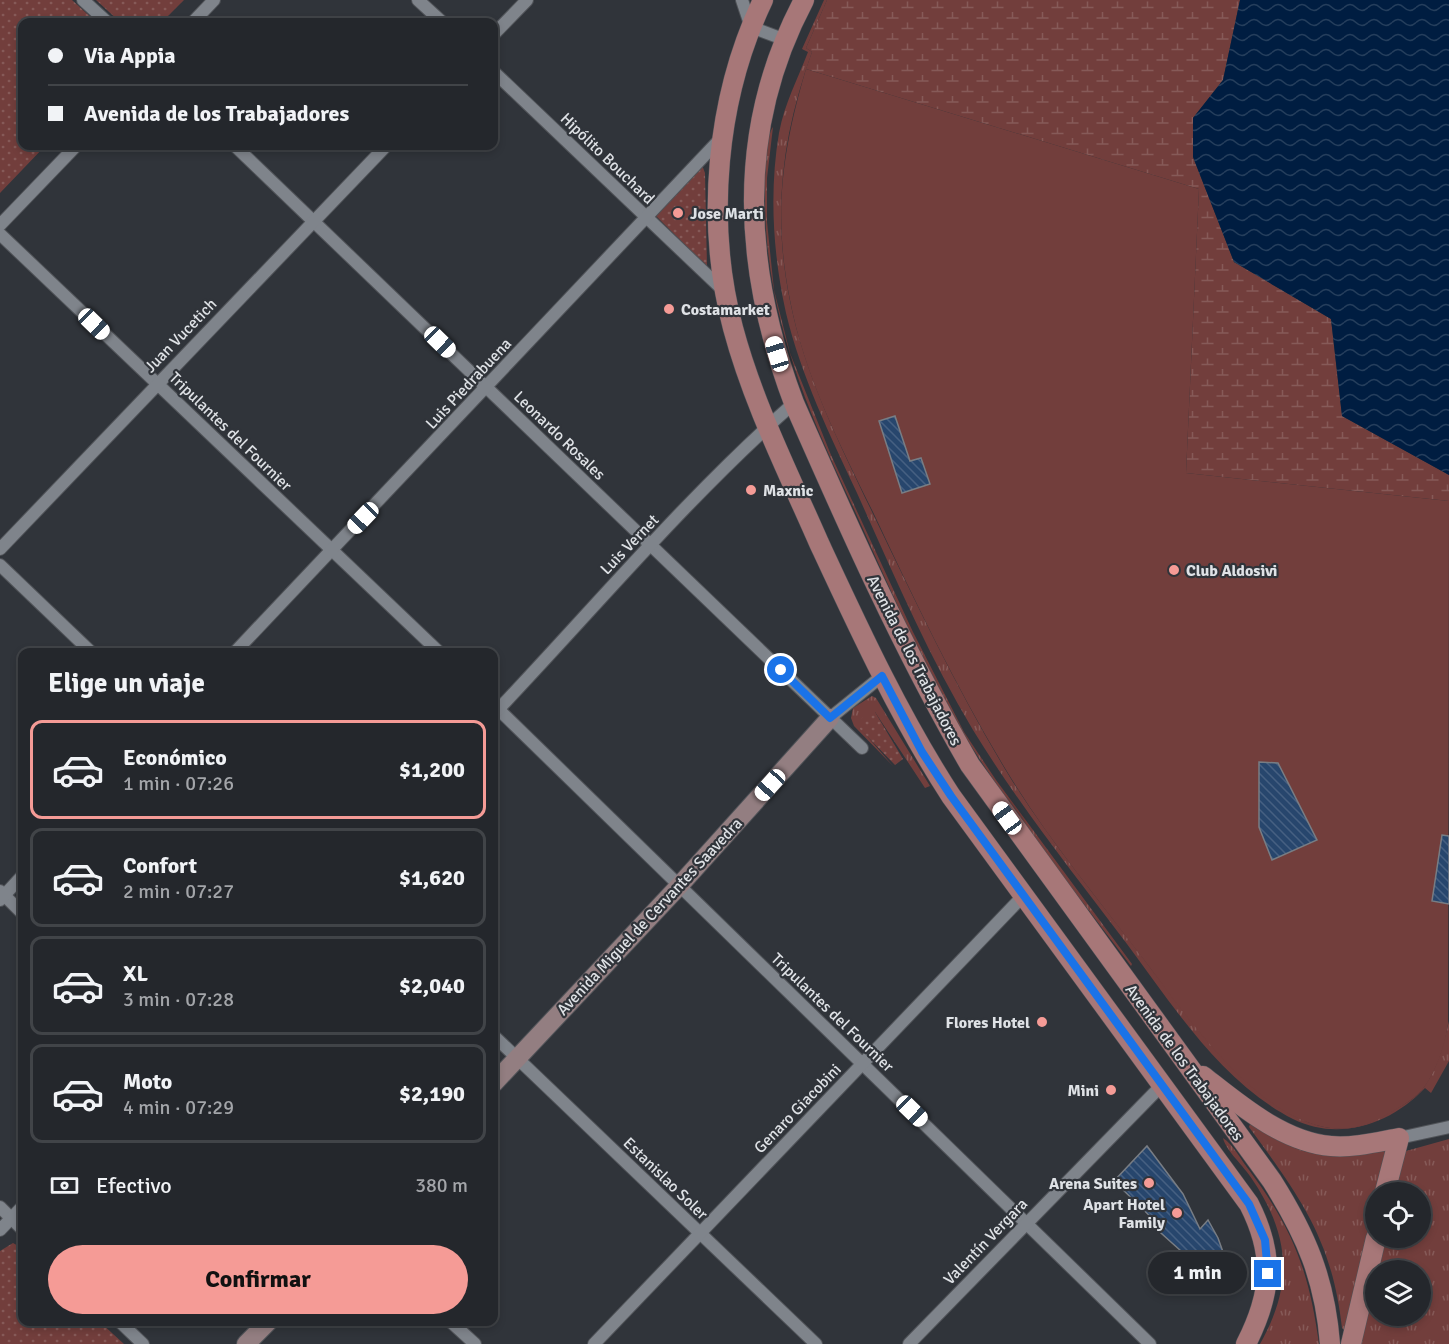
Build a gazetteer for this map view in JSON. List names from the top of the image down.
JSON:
{
  "streets": {
    "main road": ["Avenida de los Trabajadores"],
    "street": [
      "Hipólito Bouchard",
      "Juan Vucetich",
      "Luis Piedrabuena",
      "Tripulantes del Fournier",
      "Leonardo Rosales",
      "Luis Vernet",
      "Avenida Miguel de Cervantes Saavedra",
      "Genaro Giacobini",
      "Estanislao Soler",
      "Valentín Vergara"
    ]
  },
  "crossings": [
    ["Hipólito Bouchard", "Luis Piedrabuena"],
    ["Hipólito Bouchard", "Avenida de los Trabajadores"],
    ["Juan Vucetich", "Tripulantes del Fournier"],
    ["Juan Vucetich", "Leonardo Rosales"],
    ["Luis Piedrabuena", "Tripulantes del Fournier"],
    ["Luis Piedrabuena", "Leonardo Rosales"],
    ["Luis Piedrabuena", "Avenida de los Trabajadores"],
    ["Tripulantes del Fournier", "Avenida Miguel de Cervantes Saavedra"],
    ["Tripulantes del Fournier", "Genaro Giacobini"],
    ["Tripulantes del Fournier", "Valentín Vergara"],
    ["Leonardo Rosales", "Luis Vernet"],
    ["Leonardo Rosales", "Avenida Miguel de Cervantes Saavedra"],
    ["Luis Vernet", "Avenida de los Trabajadores"],
    ["Avenida de los Trabajadores", "Avenida Miguel de Cervantes Saavedra"],
    ["Avenida de los Trabajadores", "Genaro Giacobini"],
    ["Avenida de los Trabajadores", "Valentín Vergara"],
    ["Avenida Miguel de Cervantes Saavedra", "Estanislao Soler"],
    ["Genaro Giacobini", "Estanislao Soler"]
  ],
  "places": [
    "Jose Marti",
    "Costamarket",
    "Maxnic",
    "Club Aldosivi",
    "Flores Hotel",
    "Mini",
    "Arena Suites",
    "Apart Hotel Family"
  ],
  "page": {
    "banner": ["Via Appia", "Avenida de los Trabajadores"],
    "heading": "Elige un viaje",
    "list": [
      {
        "name": "Económico",
        "note": "1 min · 07:26",
        "value": "$1,200"
      },
      {
        "name": "Confort",
        "note": "2 min · 07:27",
        "value": "$1,620"
      },
      {
        "name": "XL",
        "note": "3 min · 07:28",
        "value": "$2,040"
      },
      {
        "name": "Moto",
        "note": "4 min · 07:29",
        "value": "$2,190"
      }
    ],
    "pay": ["Efectivo", "380 m"],
    "buttons": "Confirmar",
    "bubble": "1 min"
  }
}
